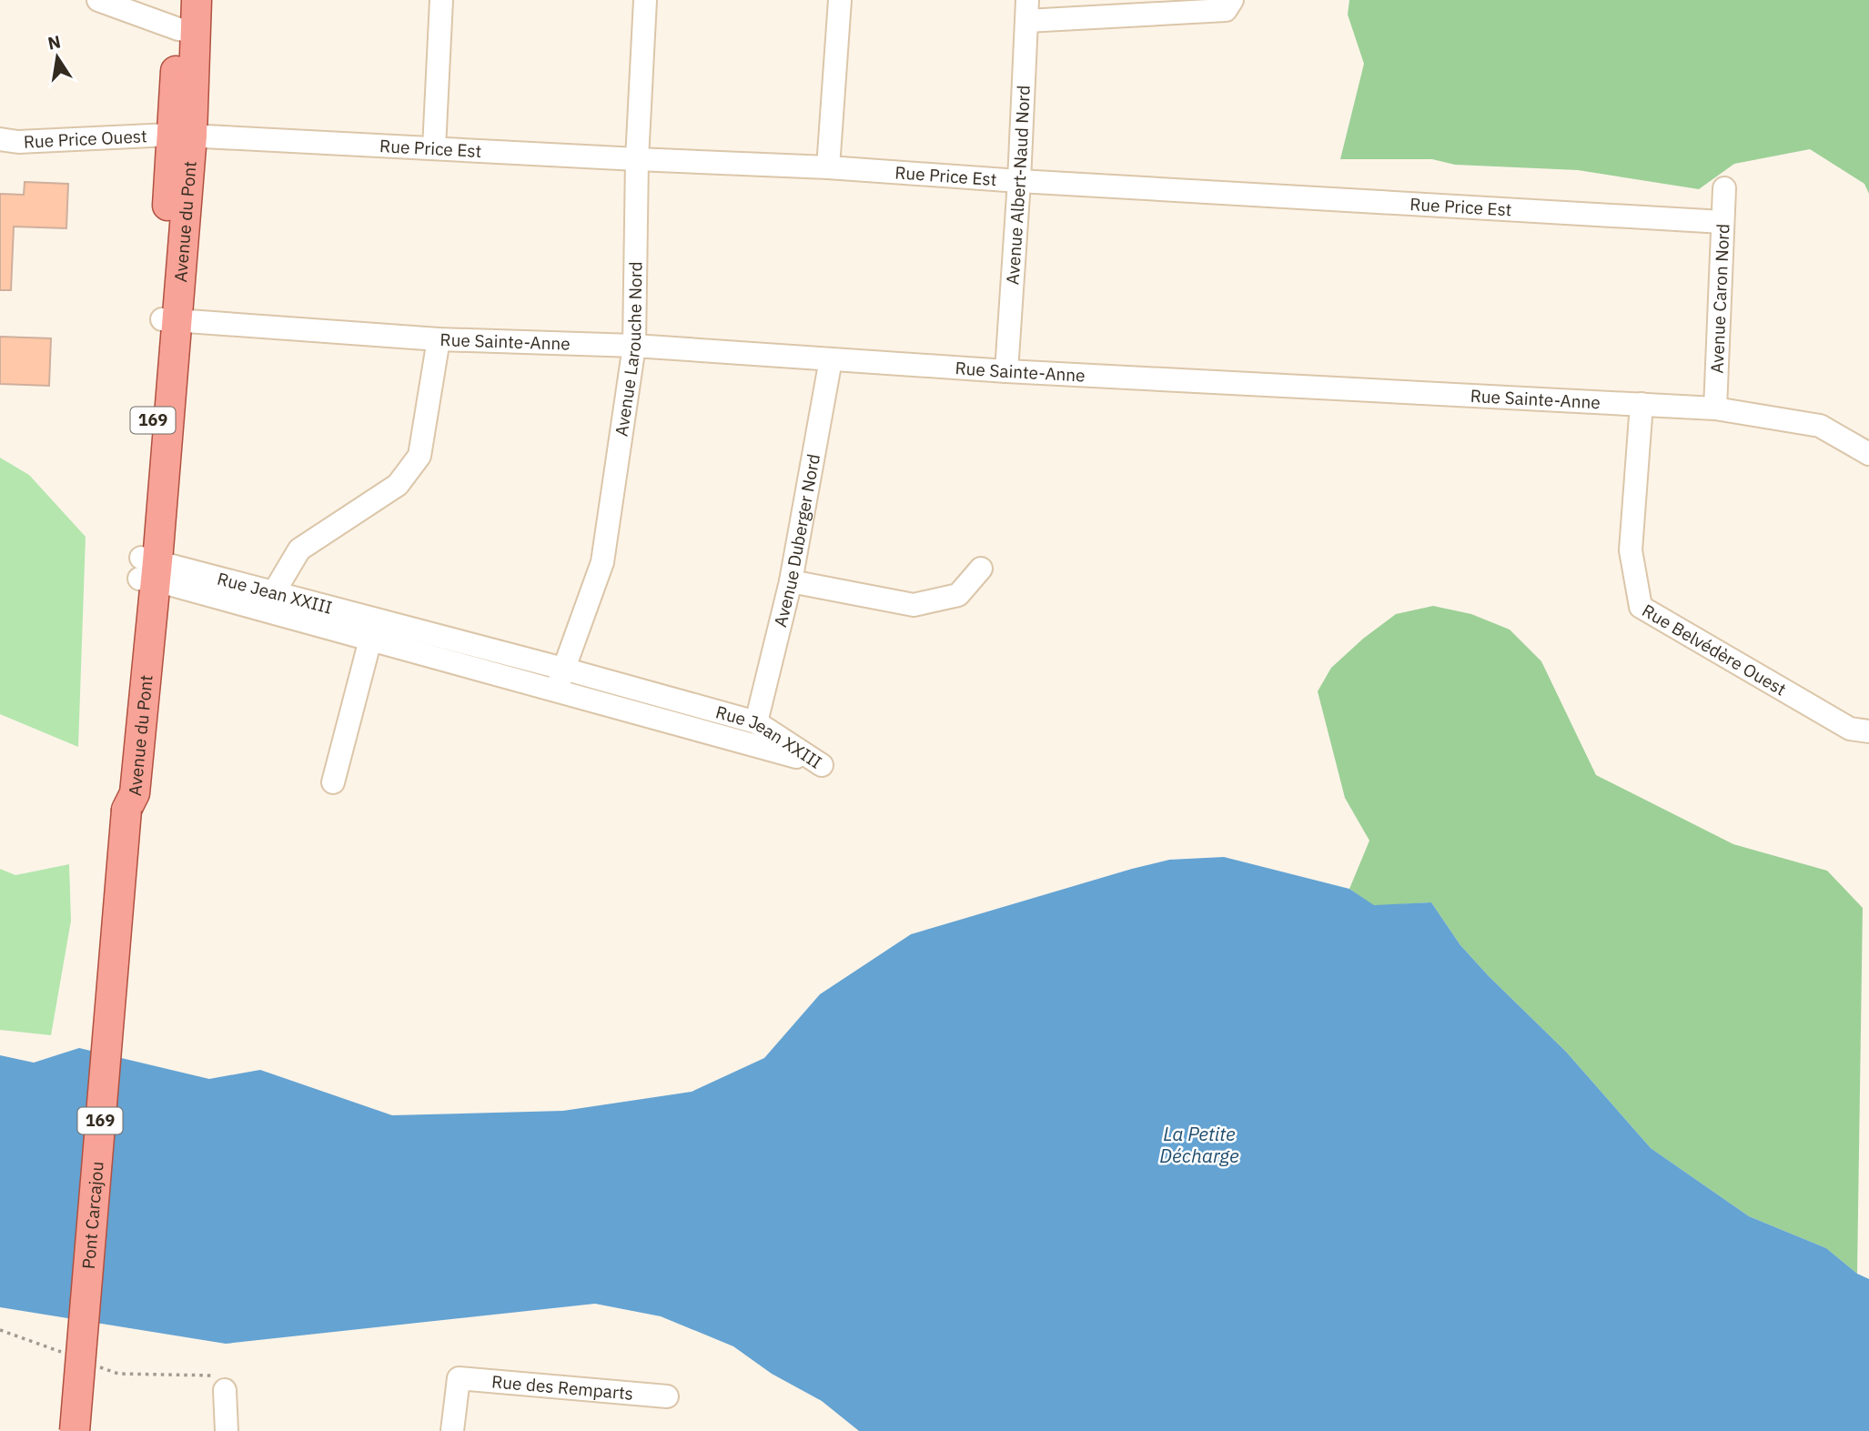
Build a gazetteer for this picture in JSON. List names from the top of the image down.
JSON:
{
  "streets": {
    "main road": ["Avenue du Pont", "169", "Pont Carcajou"],
    "street": [
      "Rue Price Ouest",
      "Rue Price Est",
      "Avenue Albert-Naud Nord",
      "Avenue Caron Nord",
      "Rue Sainte-Anne",
      "Avenue Larouche Nord",
      "Avenue Duberger Nord",
      "Rue Jean XXIII",
      "Rue Belvédère Ouest",
      "Rue des Remparts"
    ]
  },
  "crossings": [
    ["Rue Price Ouest", "Rue Price Est"],
    ["Rue Price Ouest", "Avenue du Pont"],
    ["Rue Price Est", "Avenue Albert-Naud Nord"],
    ["Rue Price Est", "Avenue du Pont"],
    ["Rue Price Est", "Avenue Caron Nord"],
    ["Rue Price Est", "Avenue Larouche Nord"],
    ["Avenue Albert-Naud Nord", "Rue Sainte-Anne"],
    ["Avenue du Pont", "Rue Sainte-Anne"],
    ["Avenue du Pont", "Rue Jean XXIII"],
    ["Avenue du Pont", "Pont Carcajou"],
    ["Avenue Caron Nord", "Rue Sainte-Anne"],
    ["Rue Sainte-Anne", "Avenue Larouche Nord"],
    ["Rue Sainte-Anne", "Avenue Duberger Nord"],
    ["Rue Sainte-Anne", "Rue Belvédère Ouest"],
    ["Avenue Larouche Nord", "Rue Jean XXIII"],
    ["Avenue Duberger Nord", "Rue Jean XXIII"]
  ],
  "water": ["La Petite Décharge"],
  "north": "top"
}
